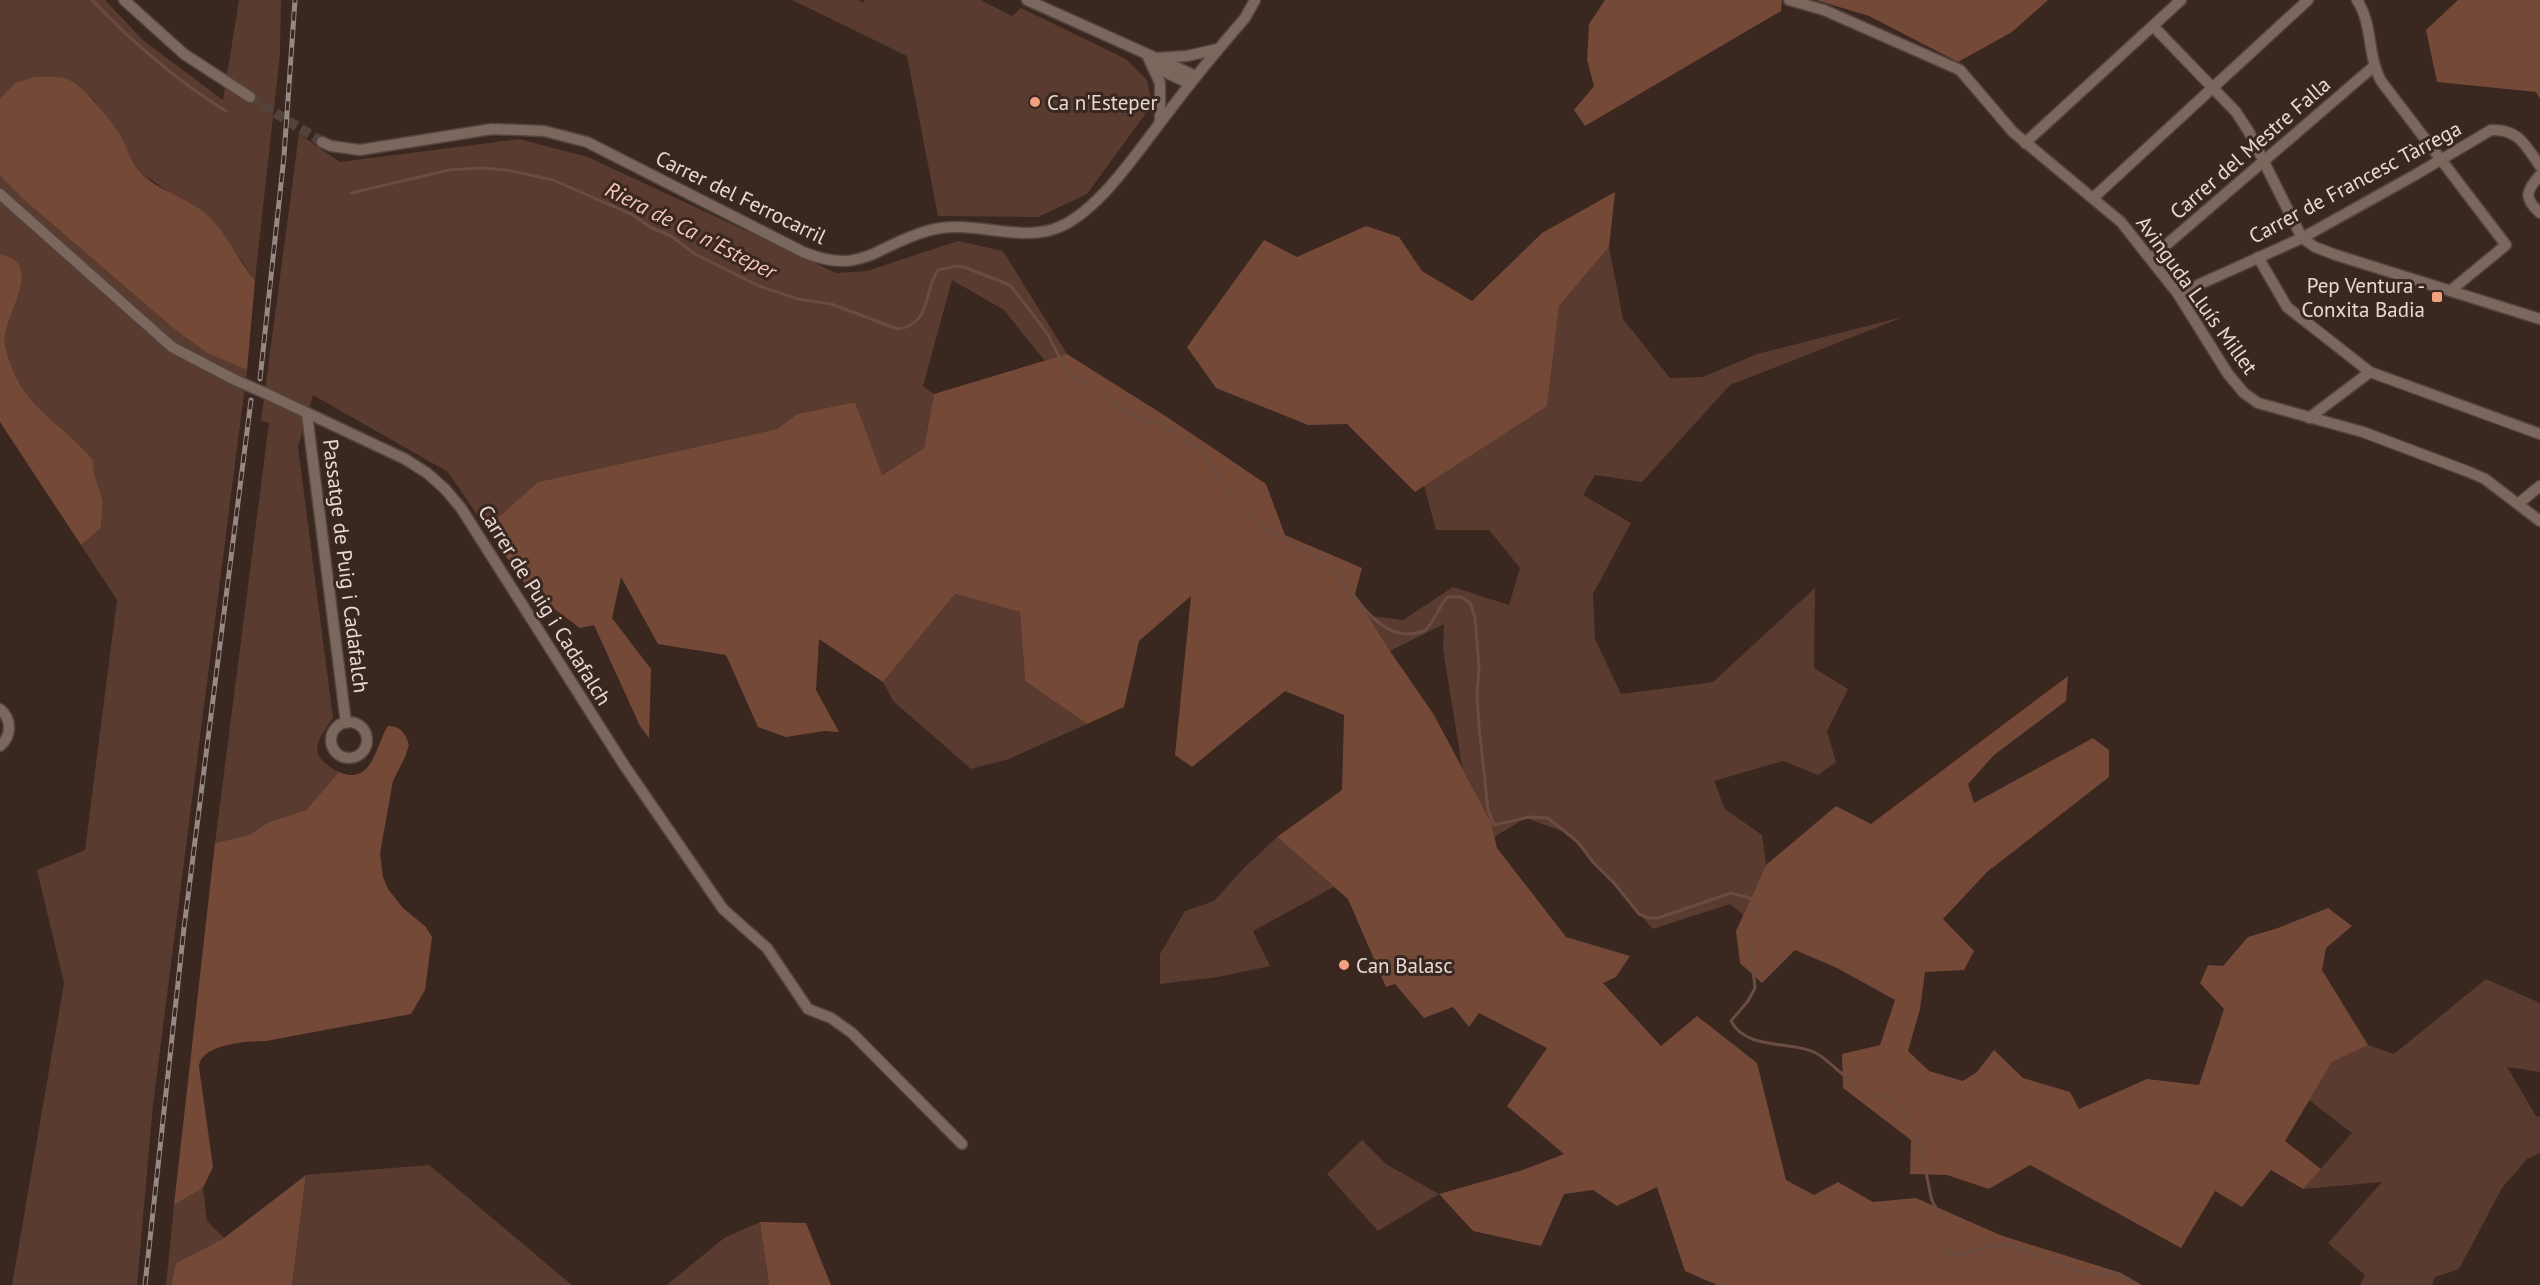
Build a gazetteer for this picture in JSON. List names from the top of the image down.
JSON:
{
  "streets": {
    "street": [
      "Carrer del Mestre Falla",
      "Carrer de Francesc Tàrrega",
      "Carrer del Ferrocarril",
      "Avinguda Lluís Millet",
      "Passatge de Puig i Cadafalch",
      "Carrer de Puig i Cadafalch"
    ]
  },
  "crossings": [
    ["Carrer del Mestre Falla", "Avinguda Lluís Millet"],
    ["Carrer de Francesc Tàrrega", "Avinguda Lluís Millet"],
    ["Passatge de Puig i Cadafalch", "Carrer de Puig i Cadafalch"]
  ],
  "water": ["Riera de Ca n'Esteper"],
  "places": {
    "other": ["Ca n'Esteper", "Can Balasc"],
    "transit": ["Pep Ventura - Conxita Badia"]
  }
}
